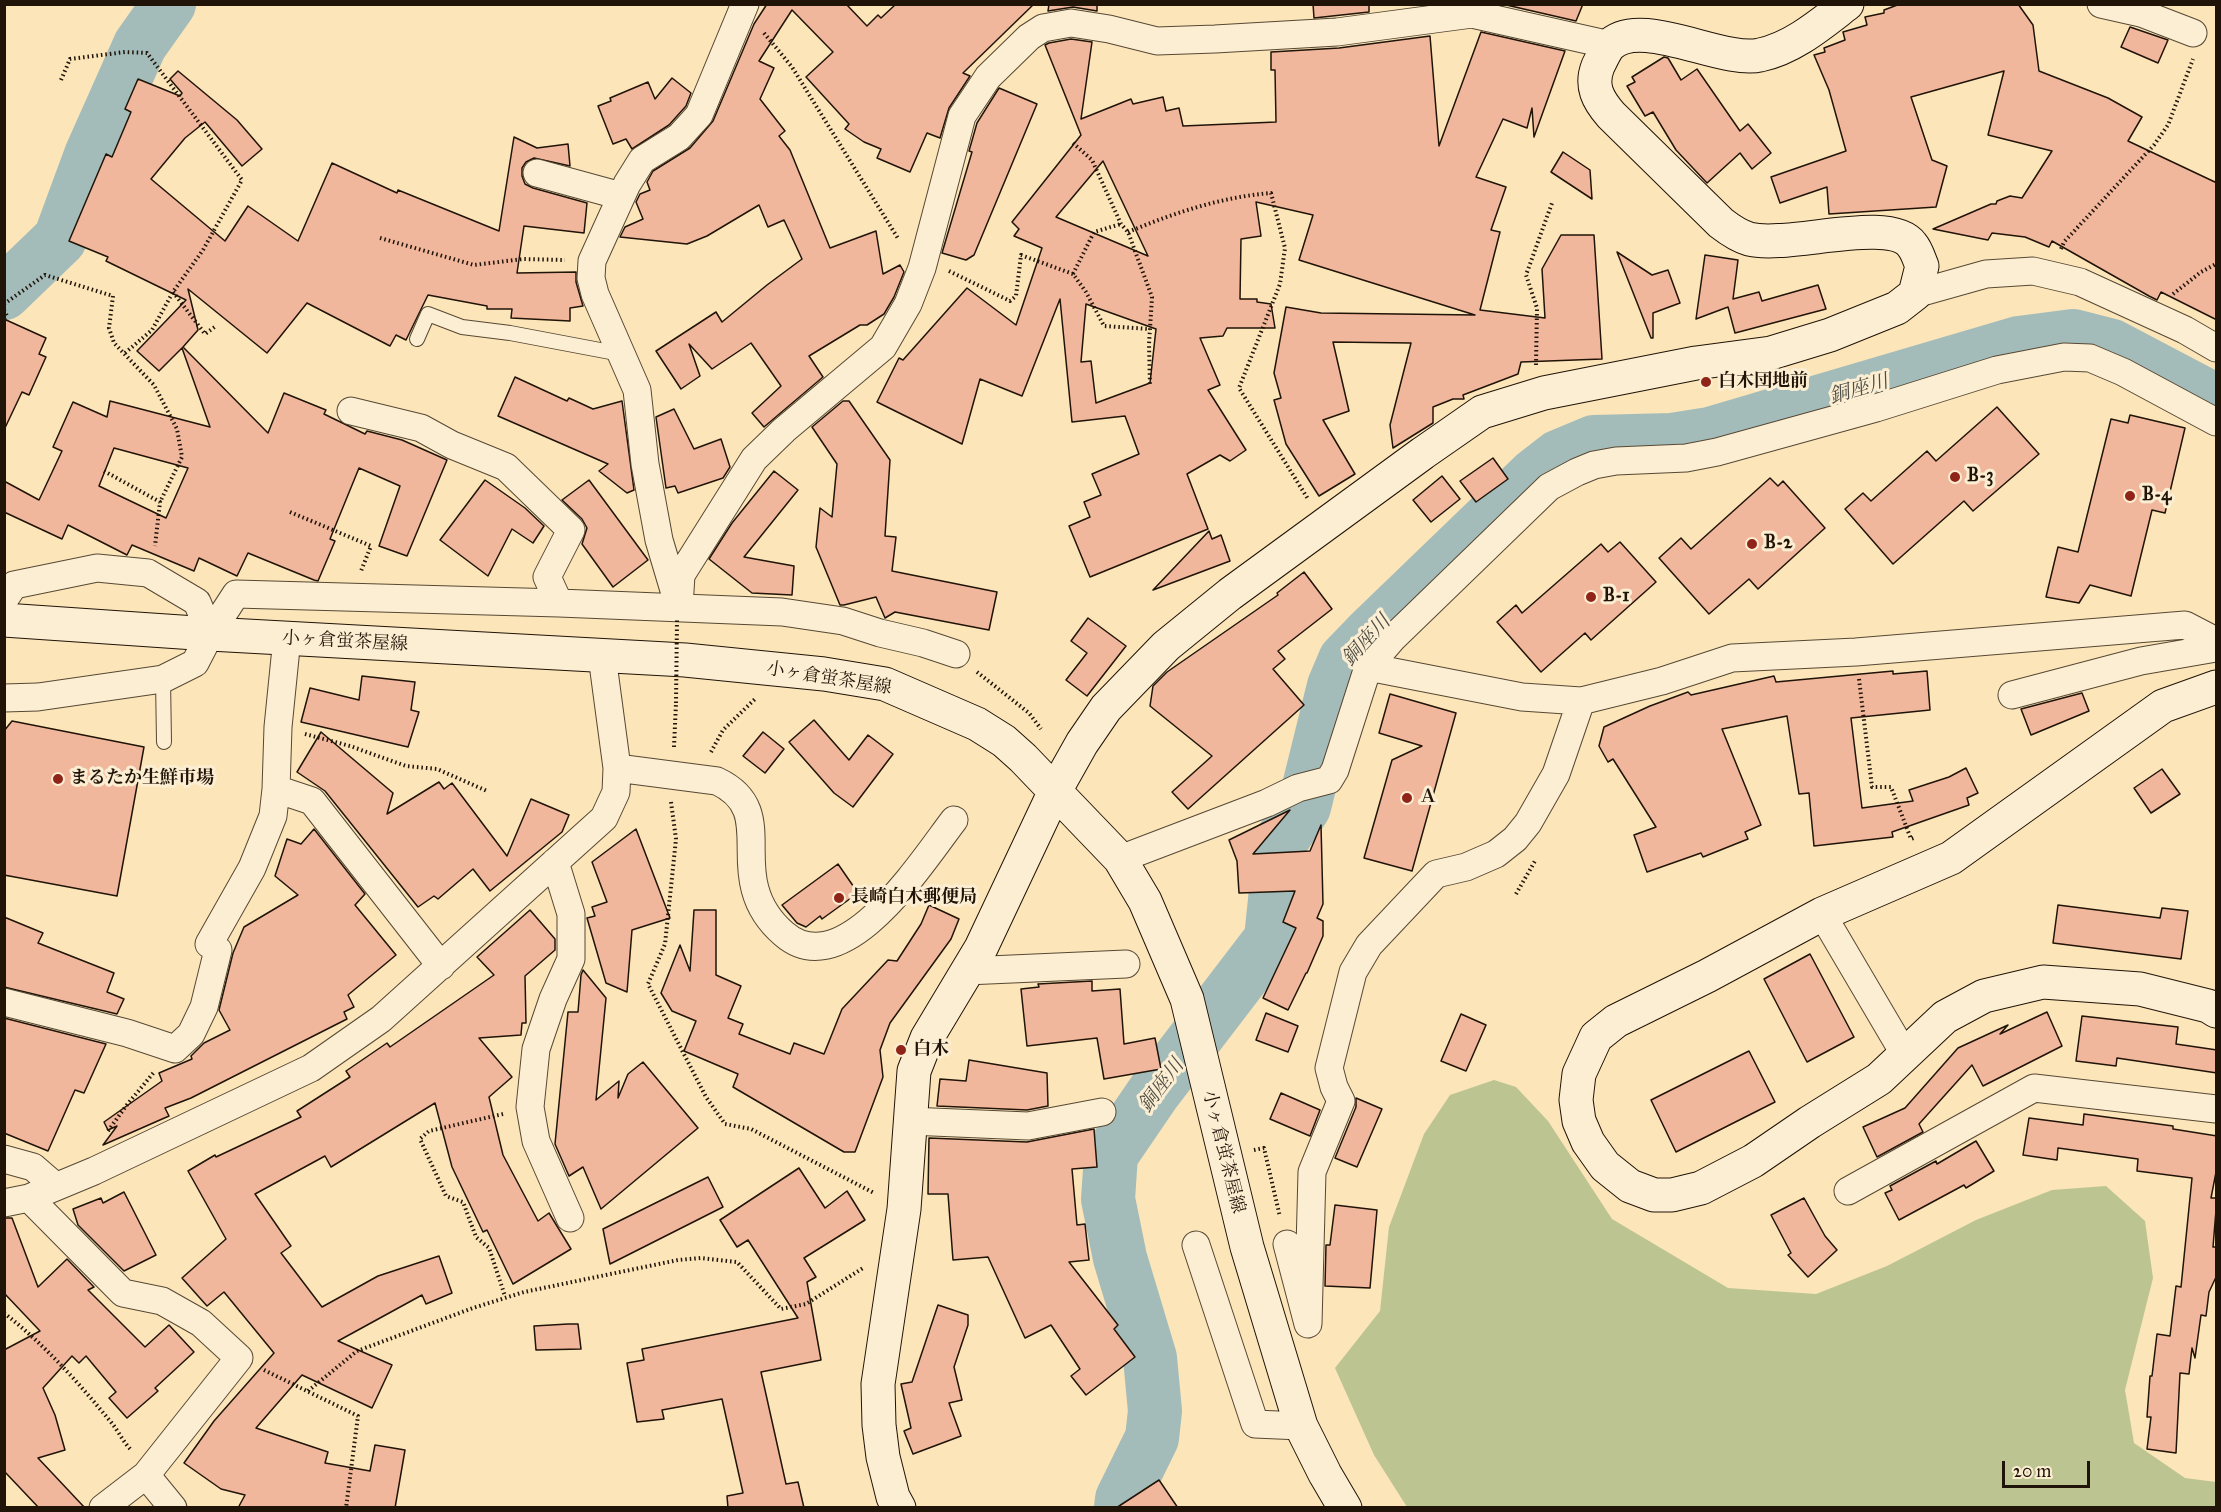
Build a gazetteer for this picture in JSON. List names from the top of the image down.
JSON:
{
  "streets": {
    "street": ["小ヶ倉蛍茶屋線"]
  },
  "water": ["銅座川"],
  "places": [
    "白木団地前",
    "B-3",
    "B-4",
    "B-2",
    "B-1",
    "まるたか生鮮市場",
    "Ａ",
    "長崎白木郵便局",
    "白木"
  ],
  "scale_bar": "20 m"
}
